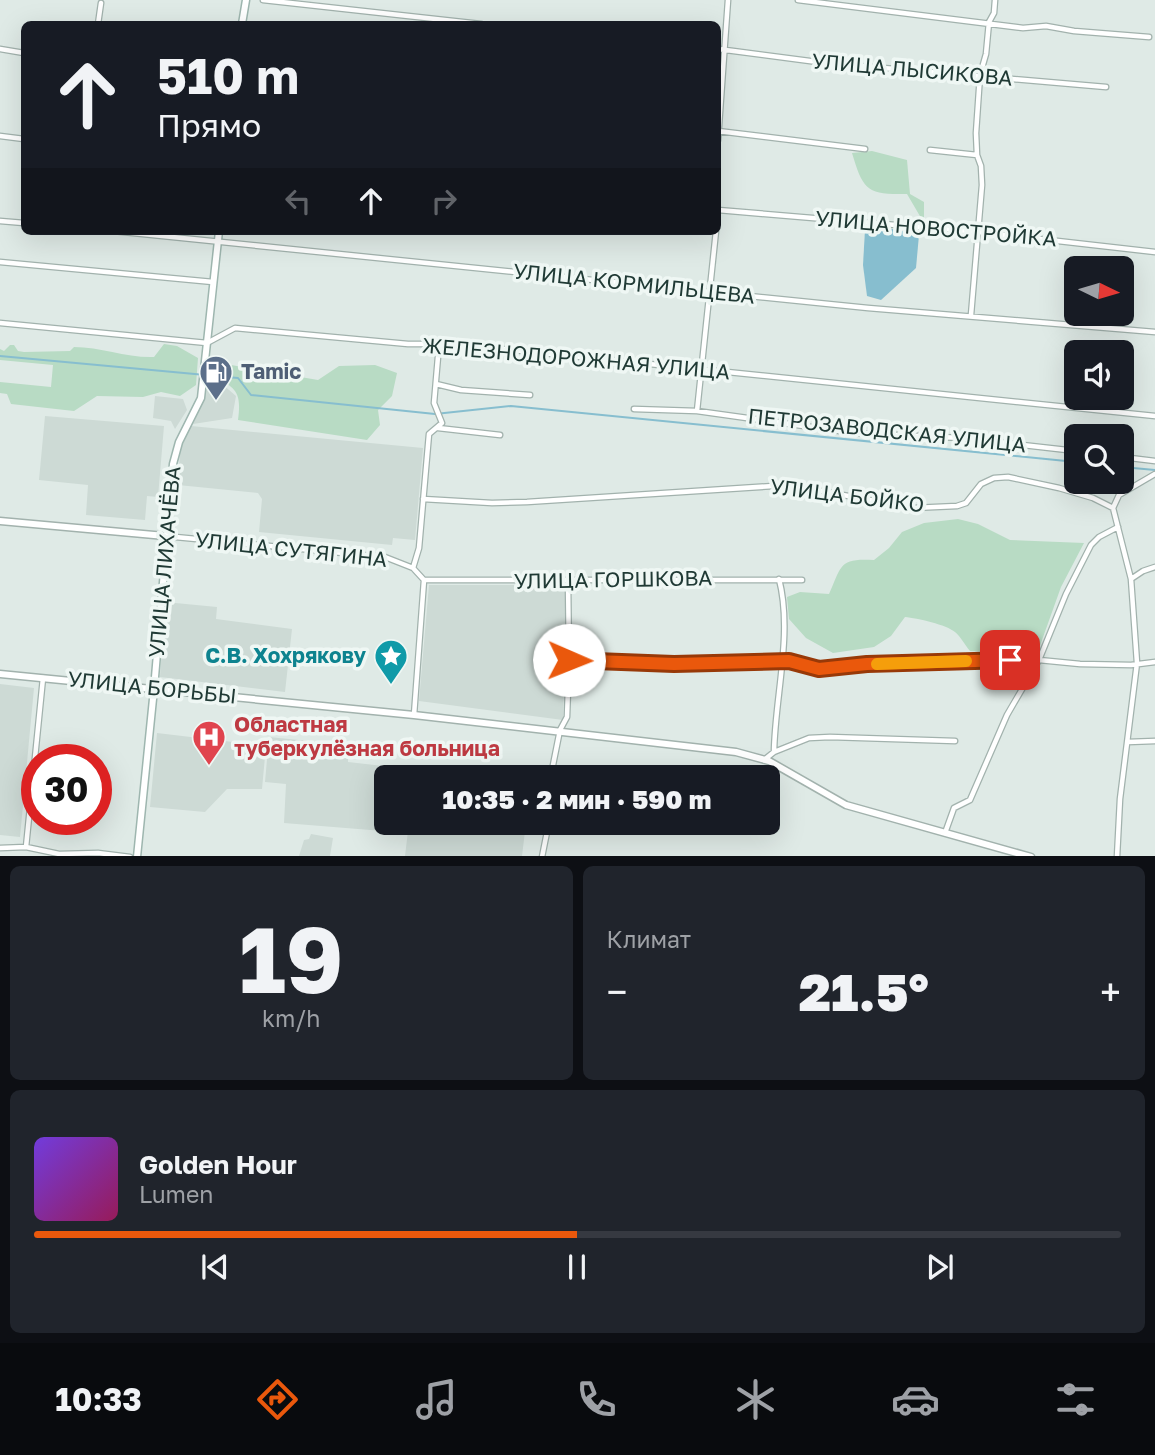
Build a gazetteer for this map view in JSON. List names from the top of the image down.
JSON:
{
  "streets": {
    "street": [
      "УЛИЦА ЛЫСИКОВА",
      "УЛИЦА НОВОСТРОЙКА",
      "УЛИЦА КОРМИЛЬЦЕВА",
      "ЖЕЛЕЗНОДОРОЖНАЯ УЛИЦА",
      "ПЕТРОЗАВОДСКАЯ УЛИЦА",
      "УЛИЦА БОЙКО",
      "УЛИЦА СУТЯГИНА",
      "УЛИЦА ЛИХАЧЁВА",
      "УЛИЦА ГОРШКОВА",
      "УЛИЦА БОРЬБЫ"
    ]
  },
  "crossings": [
    ["УЛИЦА КОРМИЛЬЦЕВА", "УЛИЦА ЛИХАЧЁВА"],
    ["ЖЕЛЕЗНОДОРОЖНАЯ УЛИЦА", "УЛИЦА ЛИХАЧЁВА"],
    ["УЛИЦА СУТЯГИНА", "УЛИЦА ЛИХАЧЁВА"],
    ["УЛИЦА ЛИХАЧЁВА", "УЛИЦА БОРЬБЫ"]
  ],
  "places": {
    "fuel station": ["Tamic"],
    "place": ["С.В. Хохрякову"],
    "hospital": ["Областная туберкулёзная больница"]
  },
  "north": "right",
  "page": {
    "turn": ["510 m", "Прямо"],
    "limit": "30",
    "trip": "10:35 · 2 мин · 590 m",
    "tile": [
      ["19", "km/h"],
      "Климат"
    ],
    "heat": ["−", "21.5°", "+"],
    "song": ["Golden Hour", "Lumen"],
    "tabs": "10:33"
  }
}
